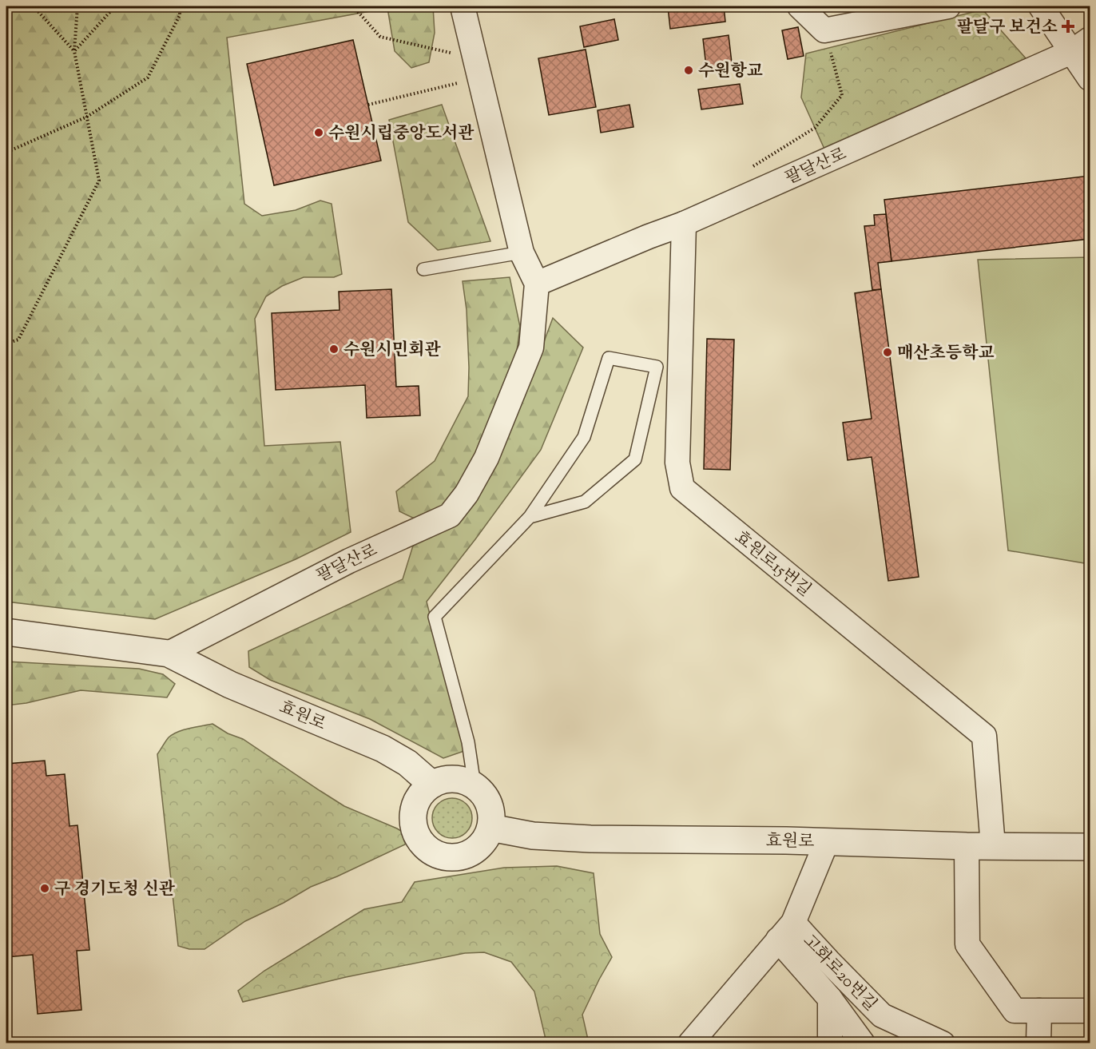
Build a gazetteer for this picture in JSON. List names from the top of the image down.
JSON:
{
  "streets": {
    "street": [
      "팔달산로",
      "효원로15번길",
      "효원로",
      "고화로20번길"
    ]
  },
  "crossings": [
    ["팔달산로", "효원로15번길"],
    ["팔달산로", "효원로"],
    ["효원로15번길", "효원로"]
  ],
  "places": {
    "health": ["팔달구 보건소"],
    "other": [
      "수원항교",
      "수원시립중앙도서관",
      "수원시민회관",
      "매산초등학교",
      "구 경기도청 신관"
    ]
  }
}
